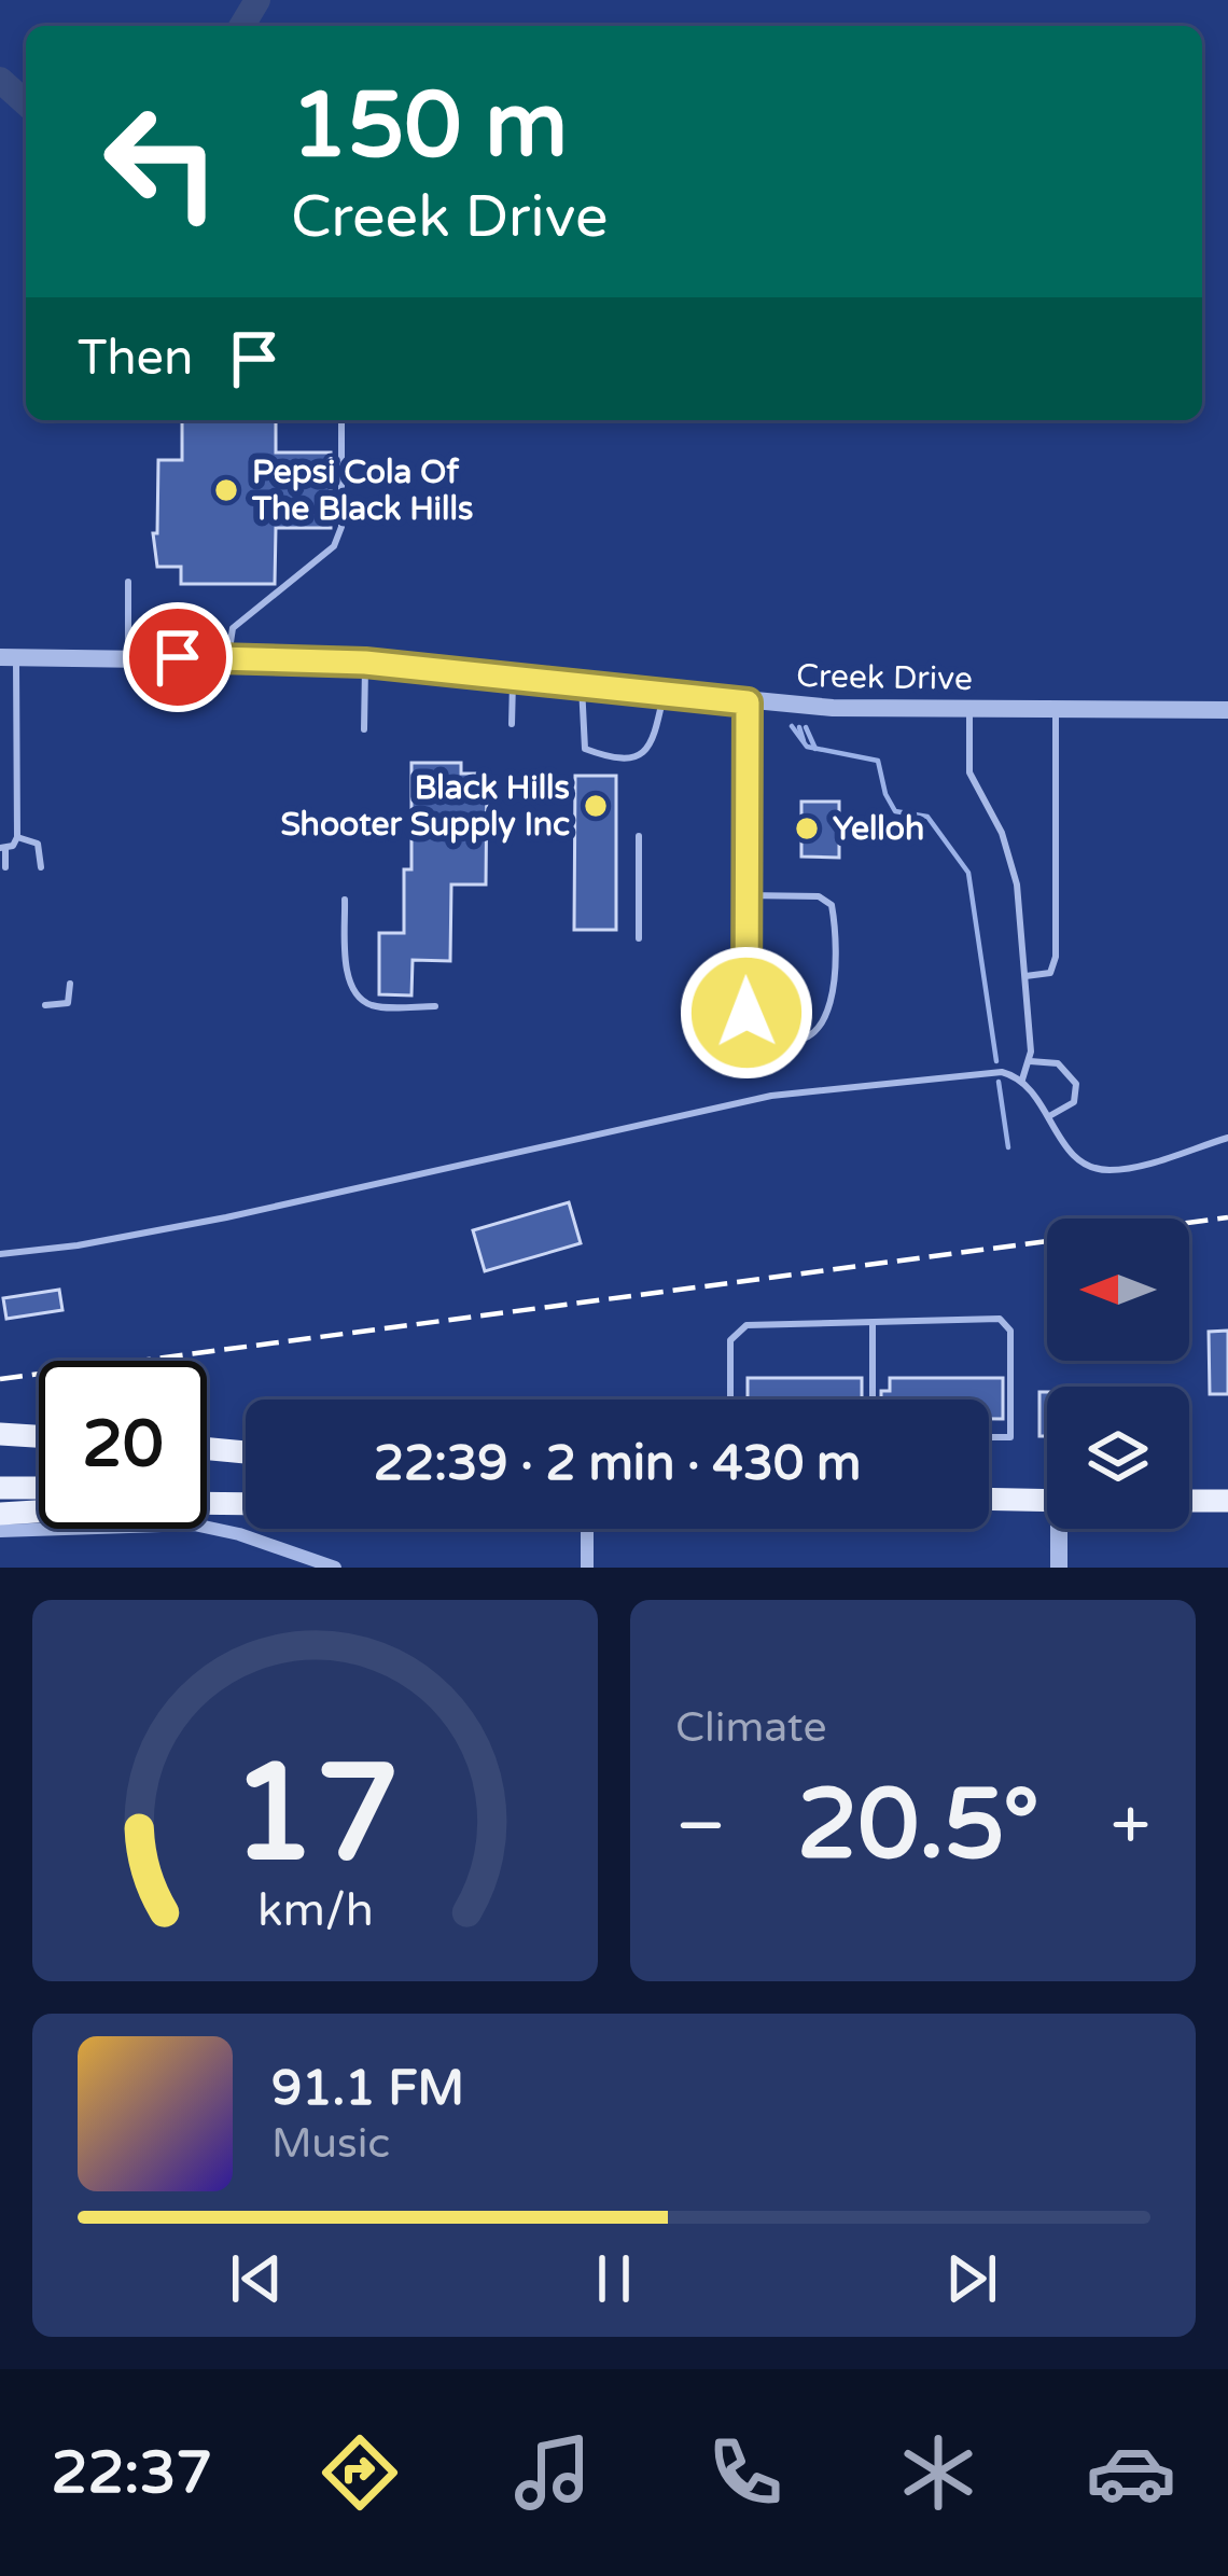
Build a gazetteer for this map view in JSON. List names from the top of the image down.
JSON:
{
  "streets": {
    "street": ["Creek Drive"]
  },
  "places": ["Pepsi Cola Of The Black Hills", "Black Hills Shooter Supply Inc", "Yelloh"],
  "north": "left",
  "page": {
    "turn": ["150 m", "Creek Drive"],
    "then": "Then",
    "limit": "20",
    "trip": "22:39 · 2 min · 430 m",
    "tile": "Climate",
    "heat": ["−", "20.5°", "+"],
    "song": ["91.1 FM", "Music"],
    "tabs": "22:37",
    "gauge": ["17", "km/h"]
  }
}
